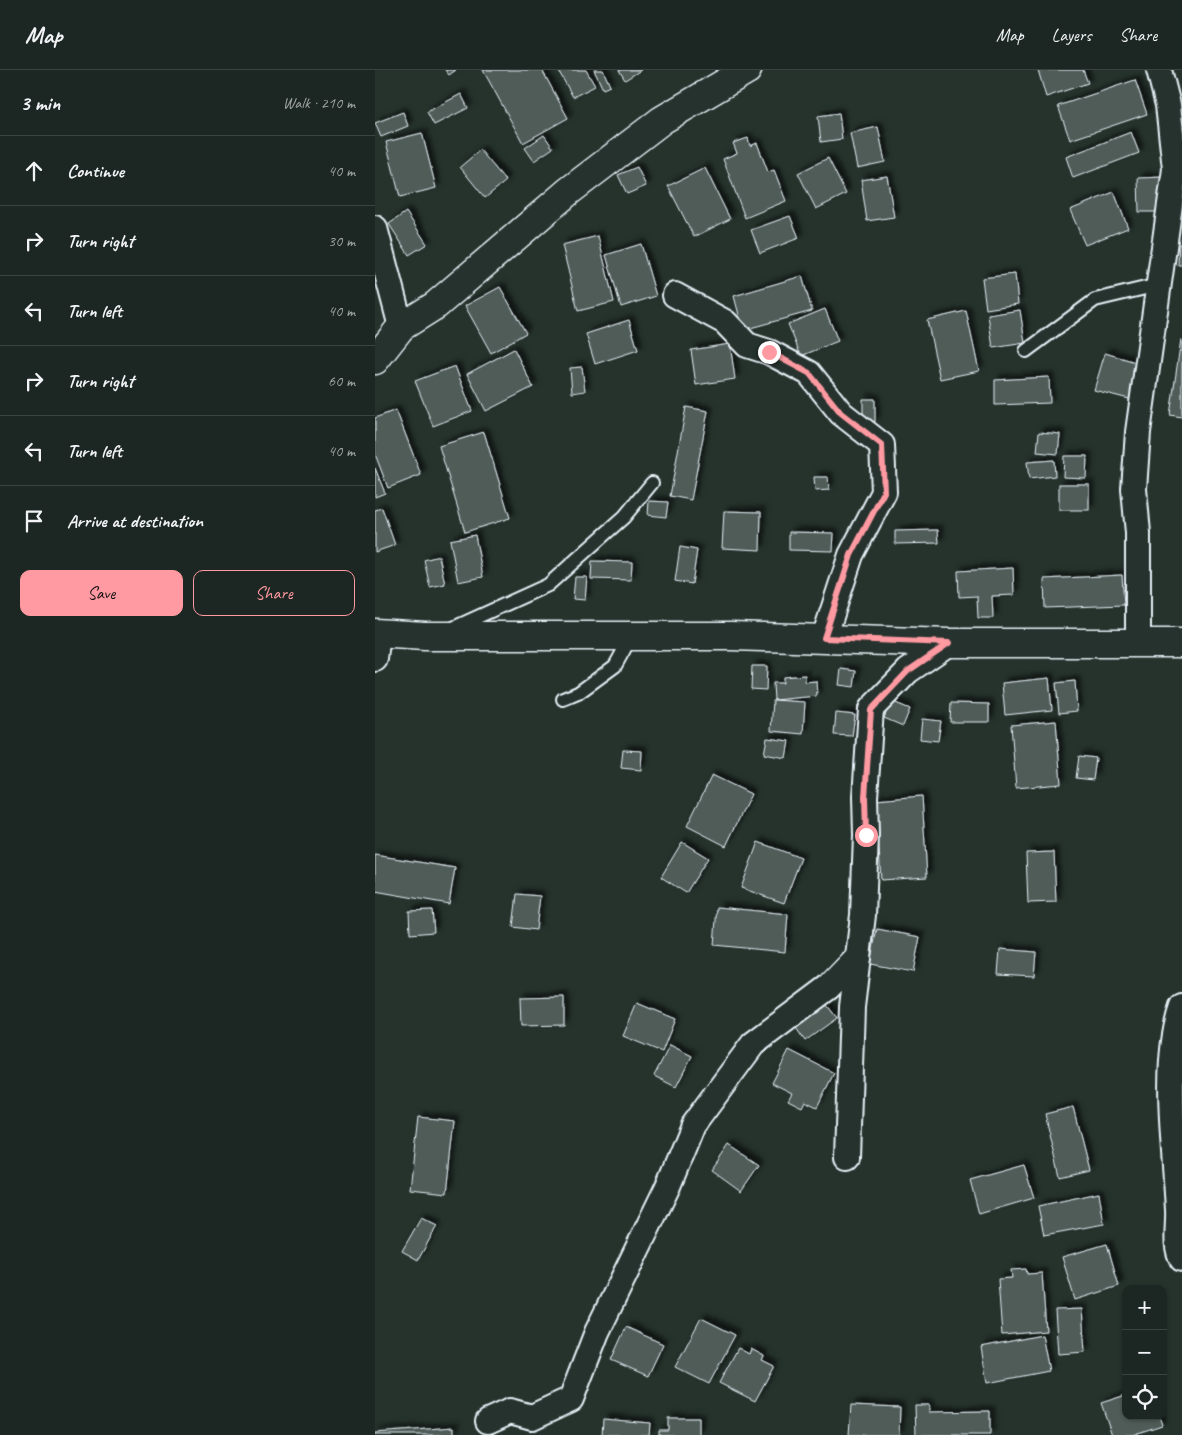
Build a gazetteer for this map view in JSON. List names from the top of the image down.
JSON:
{
  "page": {
    "header": "Map",
    "nav": ["Map", "Layers", "Share"],
    "heading": ["3 min", "Walk · 210 m"],
    "list": [
      ["Continue", "40 m"],
      ["Turn right", "30 m"],
      ["Turn left", "40 m"],
      ["Turn right", "60 m"],
      ["Turn left", "40 m"],
      "Arrive at destination"
    ],
    "buttons": ["Save", "Share"],
    "map_buttons": ["+", "−"]
  }
}
